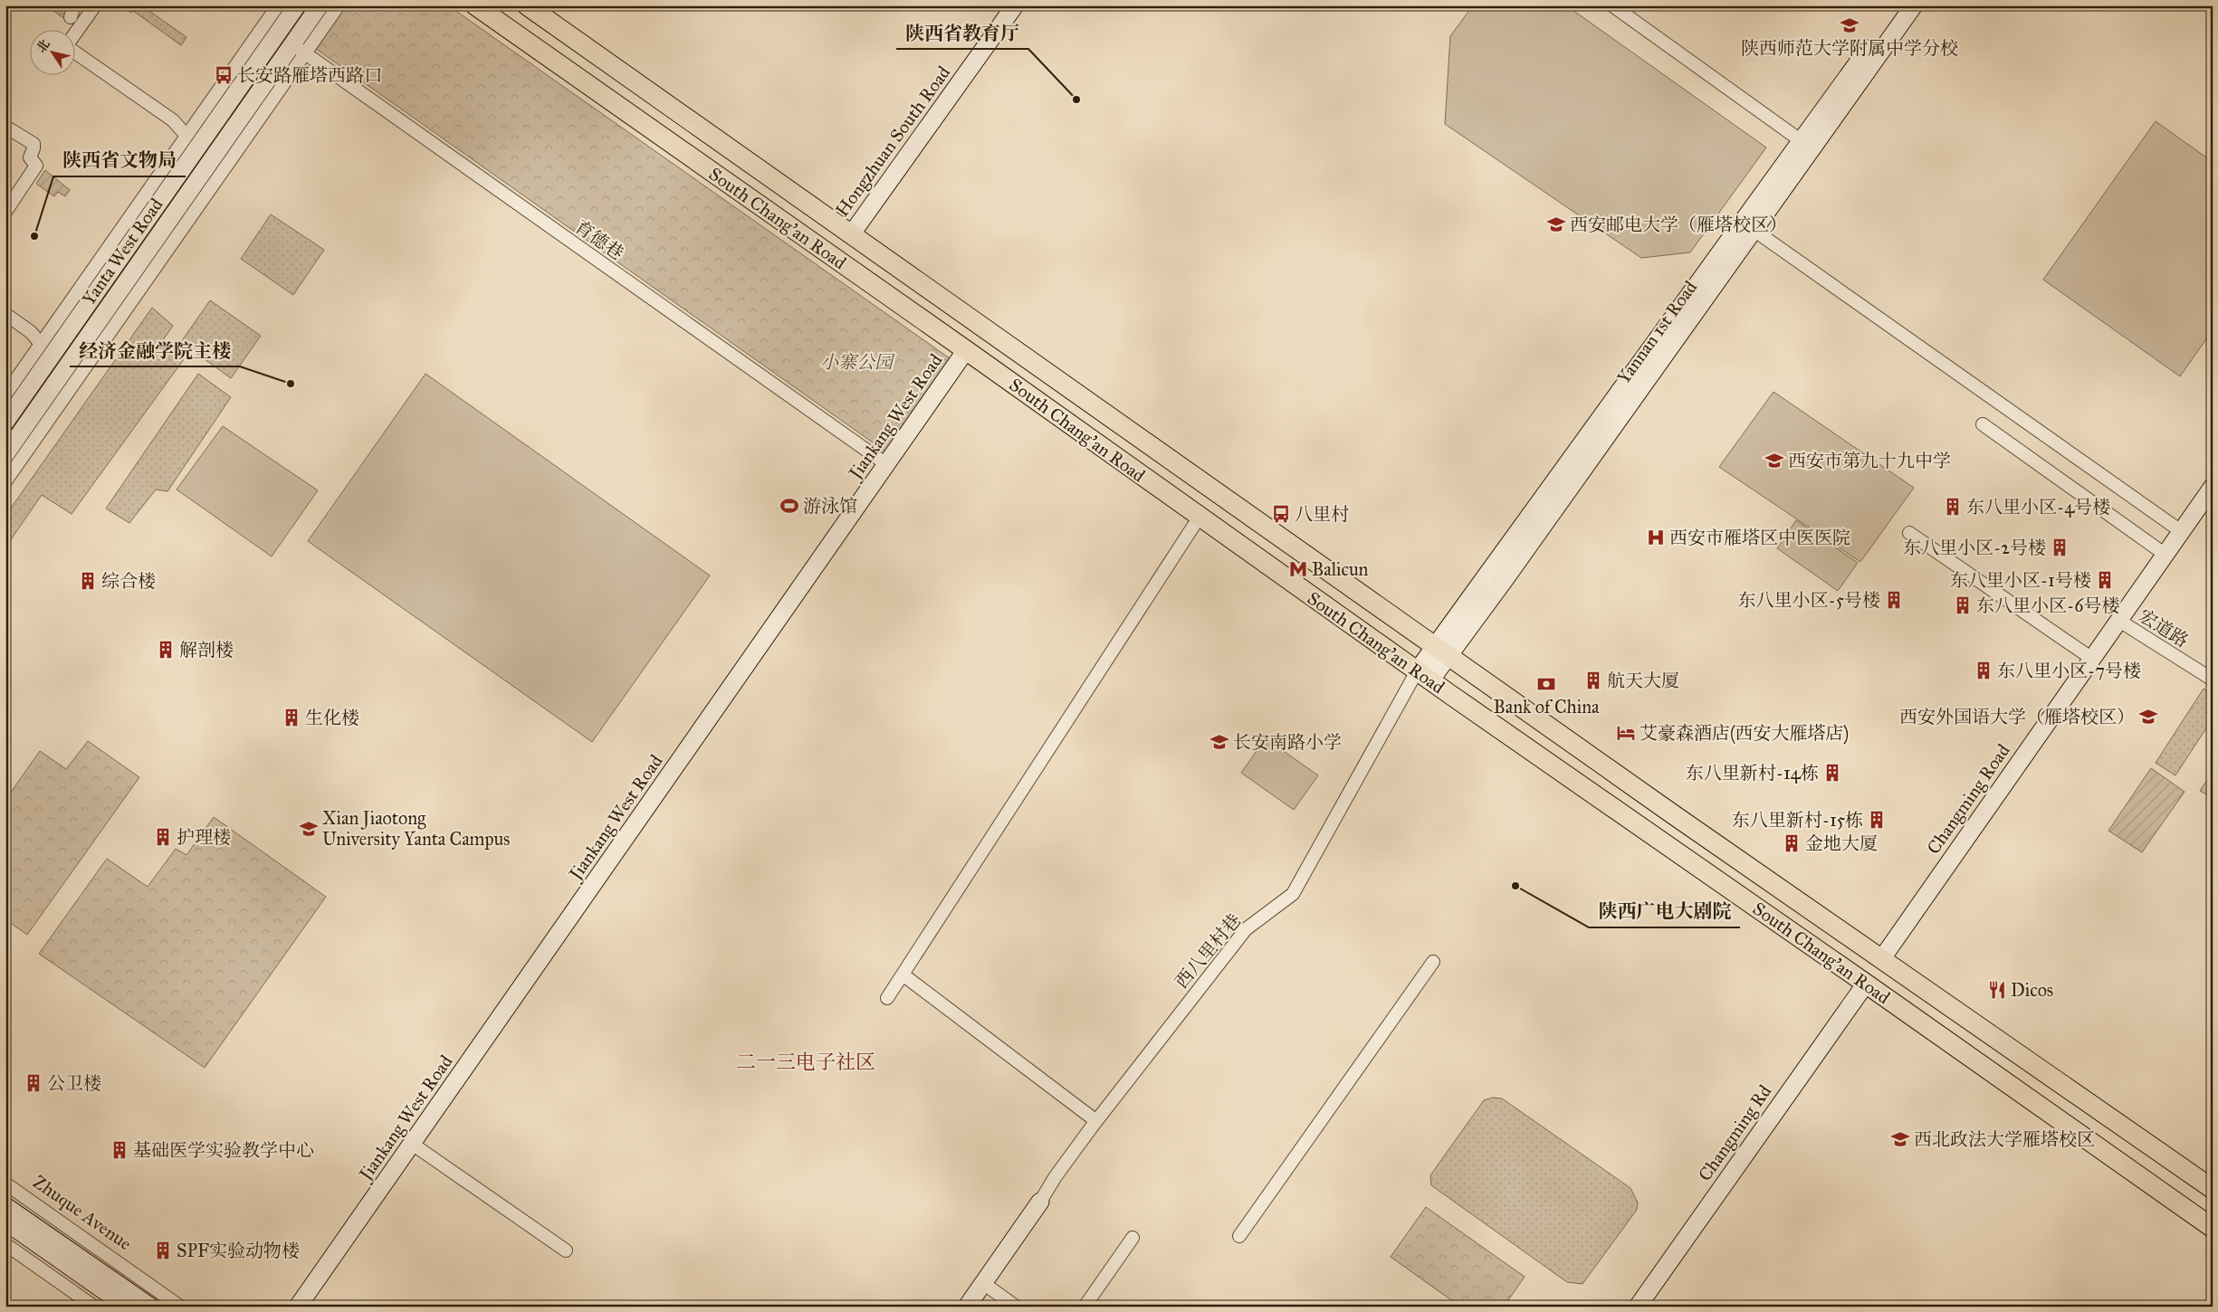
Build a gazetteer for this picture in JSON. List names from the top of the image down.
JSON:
{
  "streets": {
    "main road": ["South Chang'an Road"],
    "street": [
      "Hongzhuan South Road",
      "育德巷",
      "Yanta West Road",
      "Yannan 1st Road",
      "Jiankang West Road",
      "宏道路",
      "Changming Road",
      "西八里村巷",
      "Changming Rd",
      "Zhuque Avenue"
    ]
  },
  "crossings": [
    ["Hongzhuan South Road", "South Chang'an Road"],
    ["South Chang'an Road", "Yannan 1st Road"],
    ["South Chang'an Road", "Jiankang West Road"],
    ["South Chang'an Road", "Changming Road"],
    ["South Chang'an Road", "西八里村巷"],
    ["South Chang'an Road", "Changming Rd"],
    ["育德巷", "Yanta West Road"],
    ["育德巷", "Jiankang West Road"],
    ["Yannan 1st Road", "西八里村巷"],
    ["宏道路", "Changming Road"]
  ],
  "districts": ["二一三电子社区"],
  "parks": ["小寨公园"],
  "places": {
    "school or university": [
      "陕西师范大学附属中学分校",
      "西安邮电大学（雁塔校区）",
      "西安市第九十九中学",
      "西安外国语大学（雁塔校区）",
      "长安南路小学",
      "Xian Jiaotong University Yanta Campus",
      "西北政法大学雁塔校区"
    ],
    "bus stop": ["长安路雁塔西路口", "八里村"],
    "other": [
      "陕西省教育厅",
      "陕西省文物局",
      "经济金融学院主楼",
      "陕西广电大剧院"
    ],
    "sports": ["游泳馆"],
    "building": [
      "东八里小区-4号楼",
      "东八里小区-2号楼",
      "东八里小区-1号楼",
      "综合楼",
      "东八里小区-5号楼",
      "东八里小区-6号楼",
      "解剖楼",
      "东八里小区-7号楼",
      "航天大厦",
      "生化楼",
      "东八里新村-14栋",
      "东八里新村-15栋",
      "护理楼",
      "金地大厦",
      "公卫楼",
      "基础医学实验教学中心",
      "SPF实验动物楼"
    ],
    "hospital": ["西安市雁塔区中医医院"],
    "metro station": ["Balicun"],
    "bank": ["Bank of China"],
    "hotel": ["艾豪森酒店(西安大雁塔店)"],
    "restaurant": ["Dicos"]
  },
  "north": "top left"
}
